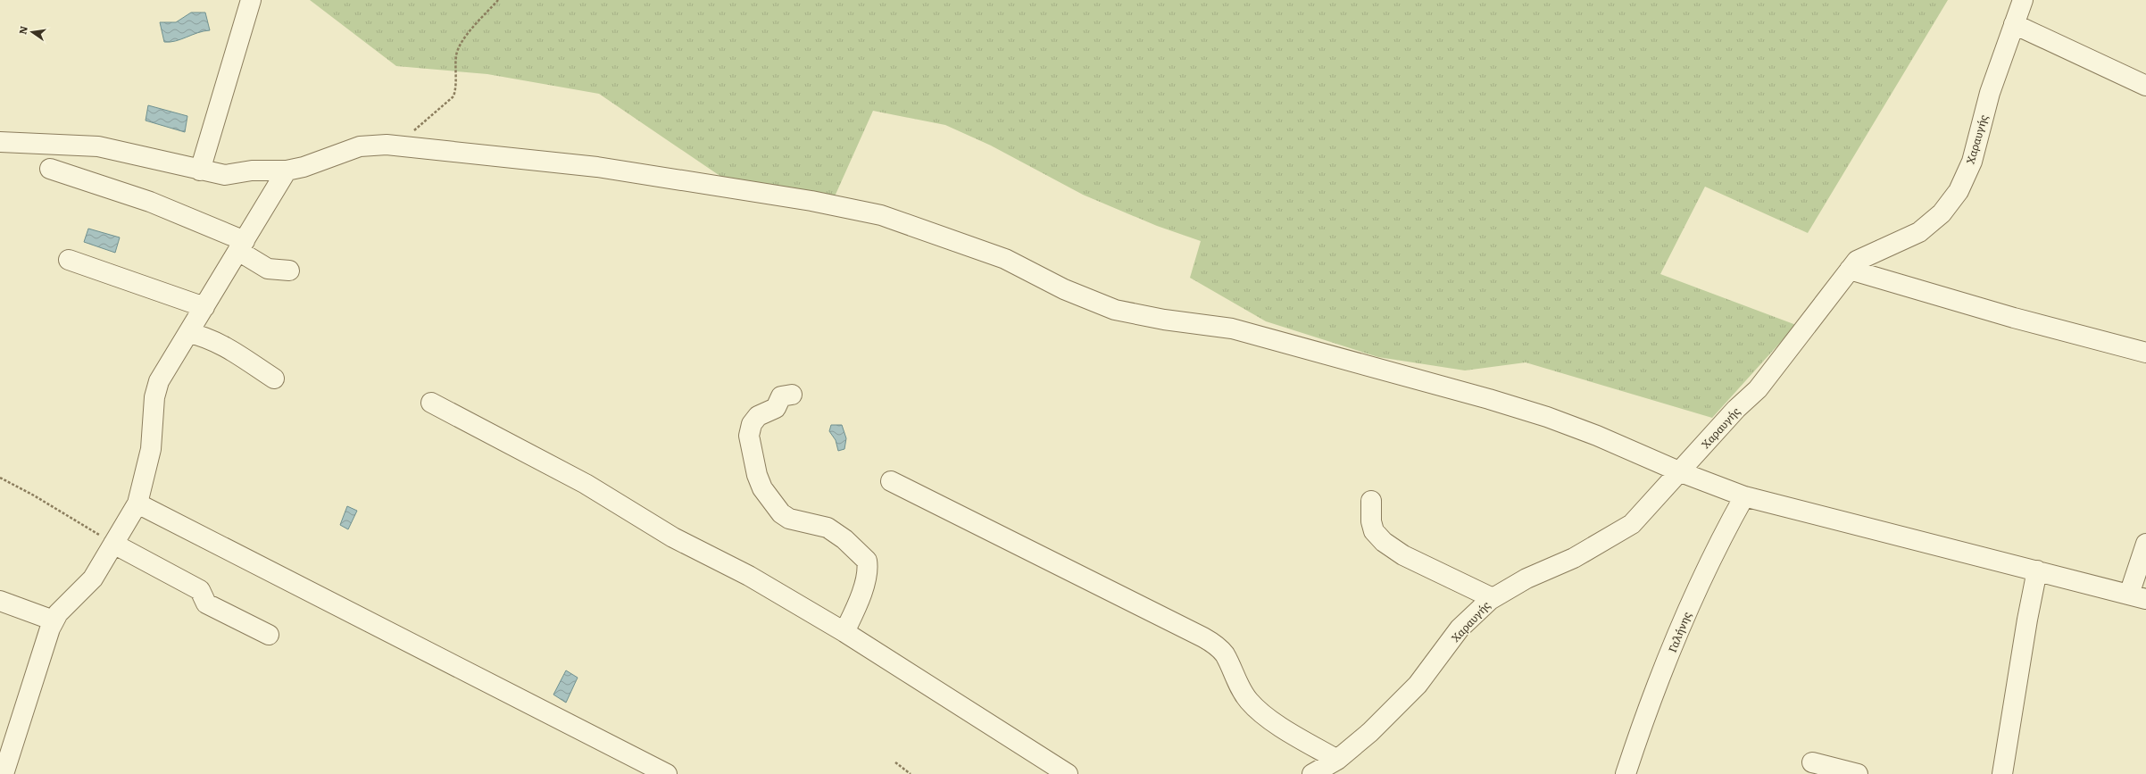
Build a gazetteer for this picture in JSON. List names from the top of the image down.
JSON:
{
  "streets": {
    "street": ["Χαραυγής", "Γαλήνης"]
  },
  "north": "left"
}
